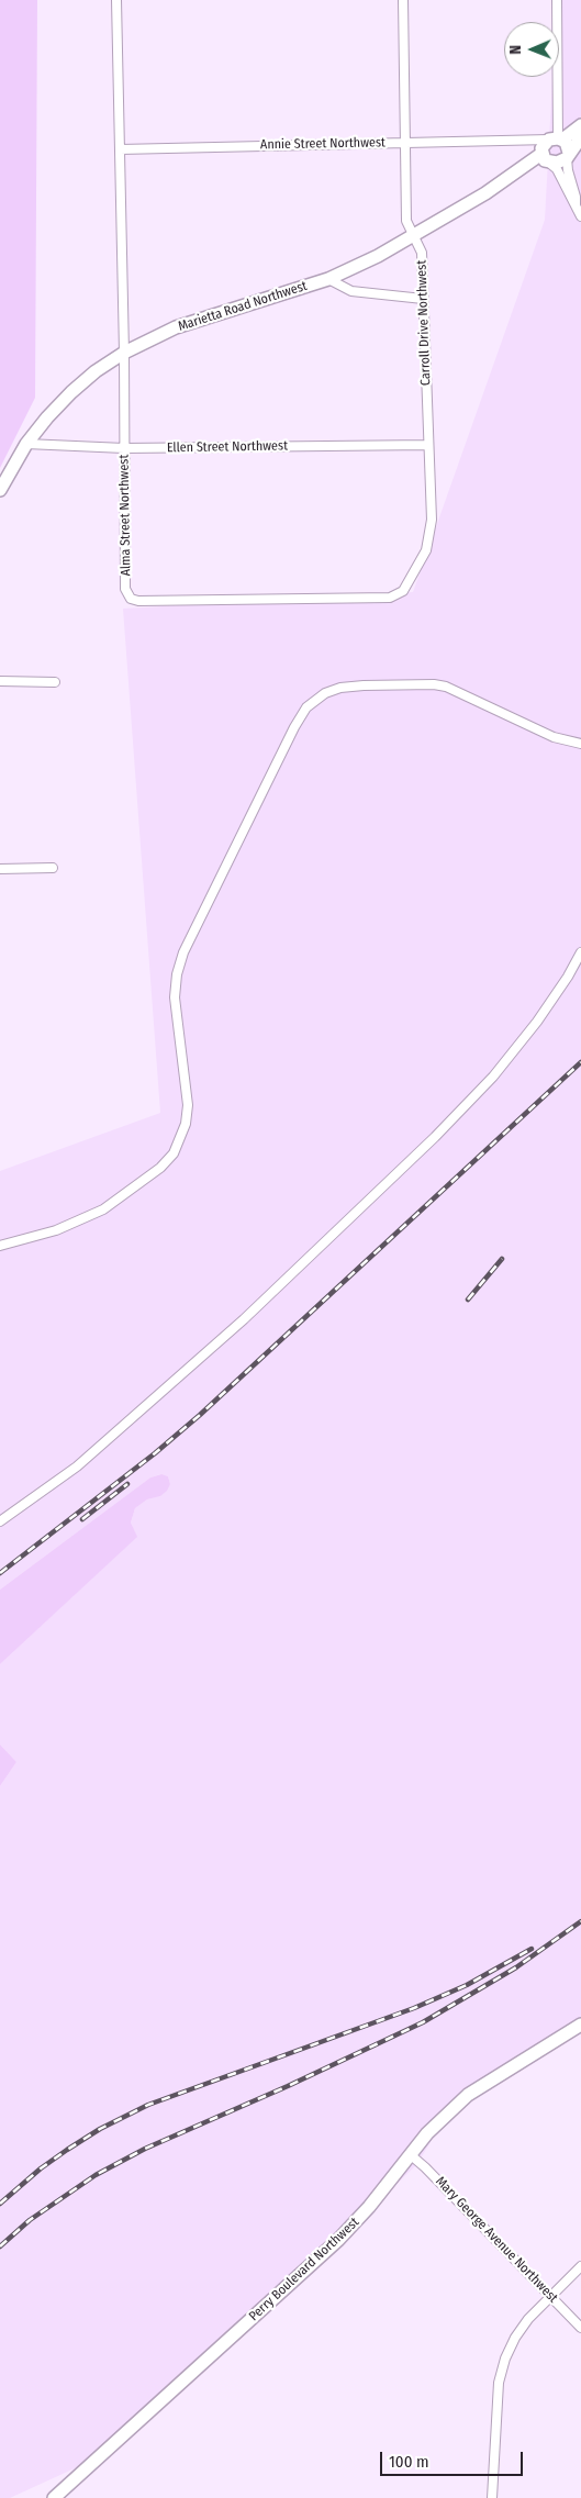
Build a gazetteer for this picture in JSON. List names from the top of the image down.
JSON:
{
  "streets": {
    "main road": ["Marietta Road Northwest", "Perry Boulevard Northwest"],
    "street": [
      "Annie Street Northwest",
      "Carroll Drive Northwest",
      "Ellen Street Northwest",
      "Alma Street Northwest",
      "Mary George Avenue Northwest"
    ]
  },
  "crossings": [
    ["Annie Street Northwest", "Marietta Road Northwest"],
    ["Annie Street Northwest", "Carroll Drive Northwest"],
    ["Annie Street Northwest", "Alma Street Northwest"],
    ["Marietta Road Northwest", "Carroll Drive Northwest"],
    ["Marietta Road Northwest", "Ellen Street Northwest"],
    ["Marietta Road Northwest", "Alma Street Northwest"],
    ["Carroll Drive Northwest", "Ellen Street Northwest"],
    ["Carroll Drive Northwest", "Alma Street Northwest"],
    ["Ellen Street Northwest", "Alma Street Northwest"],
    ["Mary George Avenue Northwest", "Perry Boulevard Northwest"]
  ],
  "scale_bar": "100 m",
  "north": "left"
}
